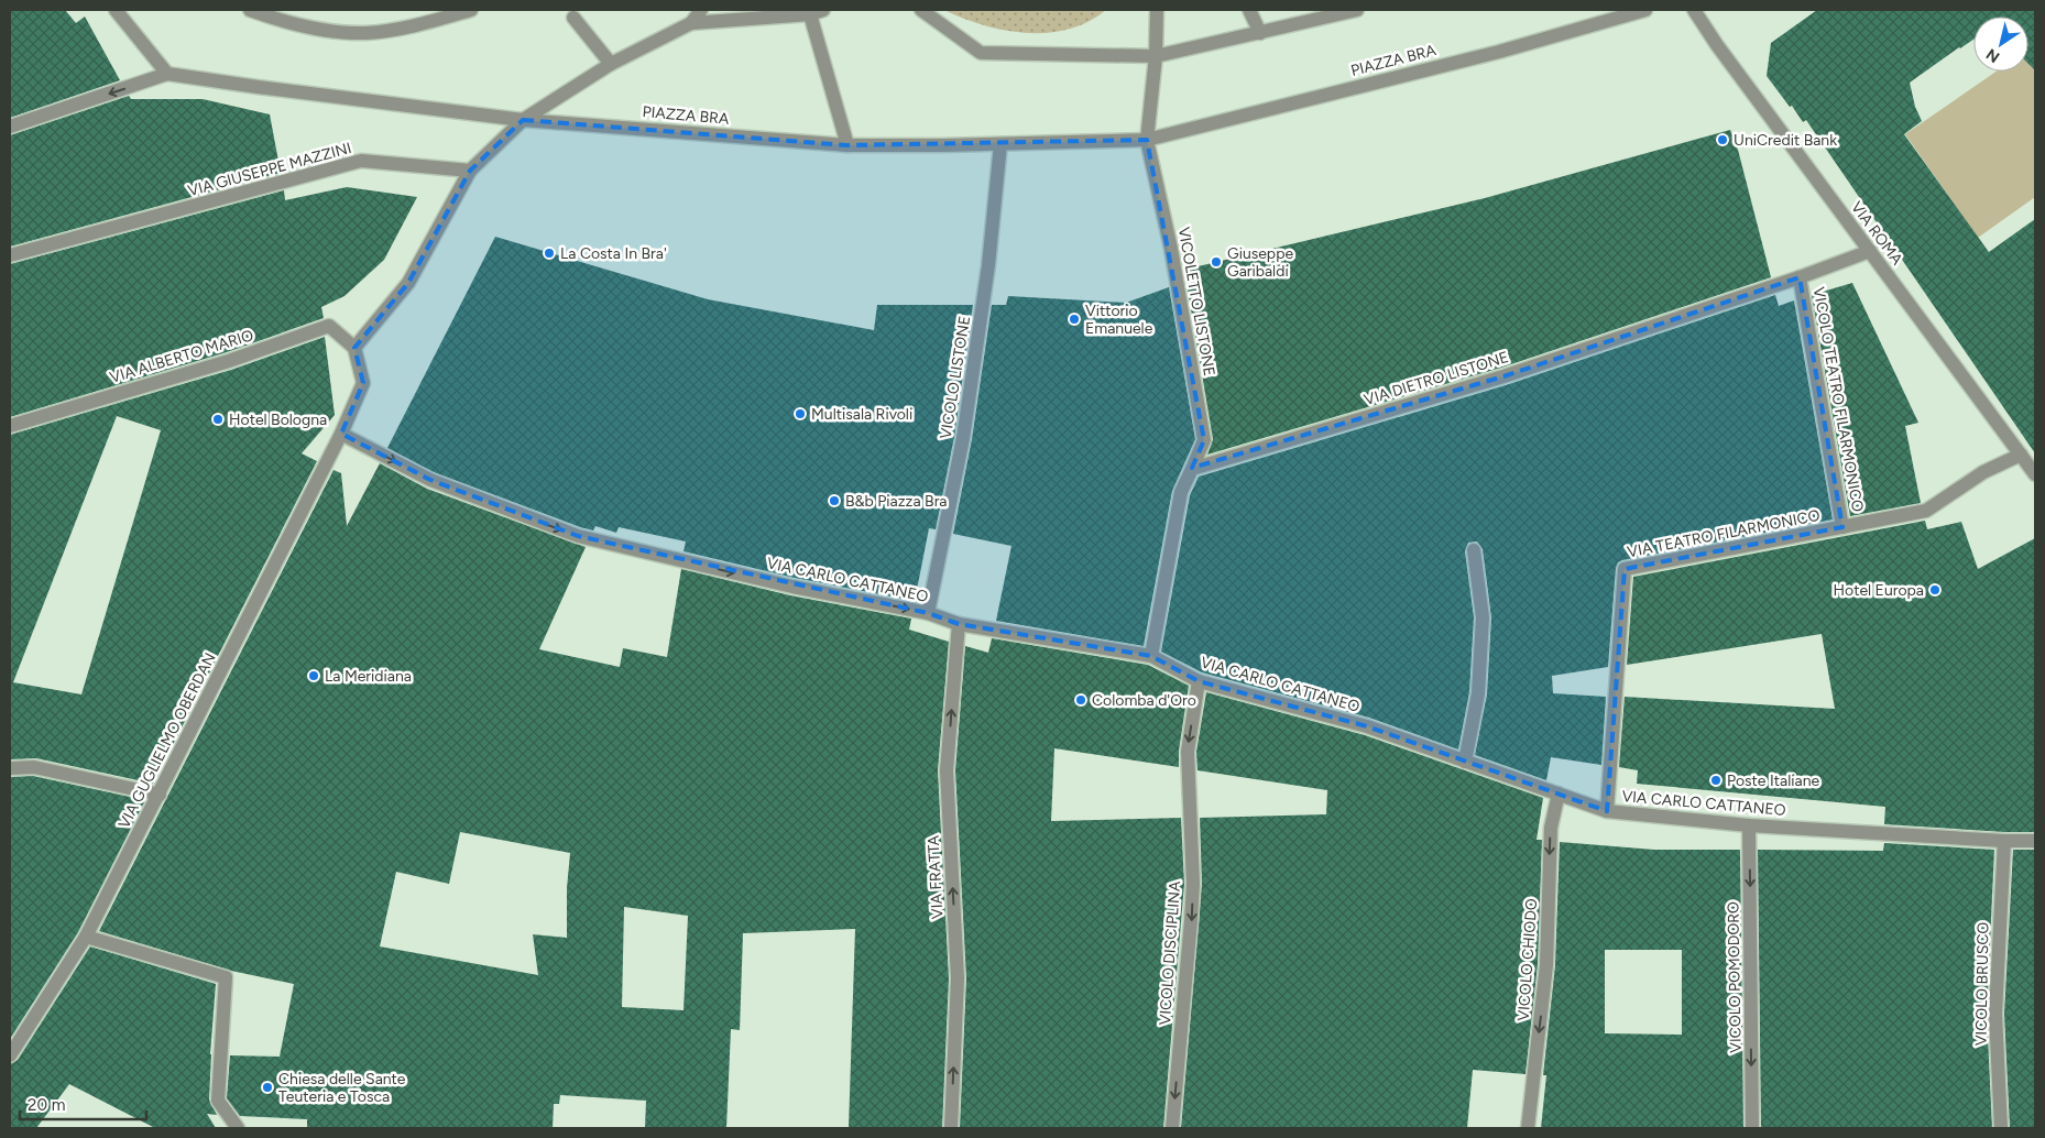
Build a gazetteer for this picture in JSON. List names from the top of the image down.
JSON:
{
  "streets": {
    "street": [
      "PIAZZA BRA",
      "VIA GIUSEPPE MAZZINI",
      "VIA ROMA",
      "VICOLETTO LISTONE",
      "VIA ALBERTO MARIO",
      "VICOLO LISTONE",
      "VIA DIETRO LISTONE",
      "VICOLO TEATRO FILARMONICO",
      "VIA TEATRO FILARMONICO",
      "VIA CARLO CATTANEO",
      "VIA GUGLIELMO OBERDAN",
      "VIA FRATTA",
      "VICOLO DISCIPLINA",
      "VICOLO CHIODO",
      "VICOLO POMODORO",
      "VICOLO BRUSCO"
    ]
  },
  "crossings": [
    ["PIAZZA BRA", "VICOLETTO LISTONE"],
    ["PIAZZA BRA", "VICOLO LISTONE"],
    ["VIA ROMA", "VIA DIETRO LISTONE"],
    ["VIA ROMA", "VIA TEATRO FILARMONICO"],
    ["VICOLETTO LISTONE", "VIA DIETRO LISTONE"],
    ["VIA ALBERTO MARIO", "VIA GUGLIELMO OBERDAN"],
    ["VICOLO LISTONE", "VIA CARLO CATTANEO"],
    ["VIA DIETRO LISTONE", "VICOLO TEATRO FILARMONICO"],
    ["VICOLO TEATRO FILARMONICO", "VIA TEATRO FILARMONICO"],
    ["VIA TEATRO FILARMONICO", "VIA CARLO CATTANEO"],
    ["VIA CARLO CATTANEO", "VIA GUGLIELMO OBERDAN"],
    ["VIA CARLO CATTANEO", "VIA FRATTA"],
    ["VIA CARLO CATTANEO", "VICOLO DISCIPLINA"],
    ["VIA CARLO CATTANEO", "VICOLO CHIODO"],
    ["VIA CARLO CATTANEO", "VICOLO POMODORO"],
    ["VIA CARLO CATTANEO", "VICOLO BRUSCO"]
  ],
  "one_way": [
    "VIA FRATTA",
    "VICOLO DISCIPLINA",
    "VICOLO CHIODO",
    "VICOLO POMODORO"
  ],
  "places": [
    "UniCredit Bank",
    "La Costa In Bra'",
    "Giuseppe Garibaldi",
    "Vittorio Emanuele",
    "Multisala Rivoli",
    "Hotel Bologna",
    "B&b Piazza Bra",
    "Hotel Europa",
    "La Meridiana",
    "Colomba d'Oro",
    "Poste Italiane",
    "Chiesa delle Sante Teuteria e Tosca"
  ],
  "scale_bar": "20 m",
  "north": "bottom left"
}
